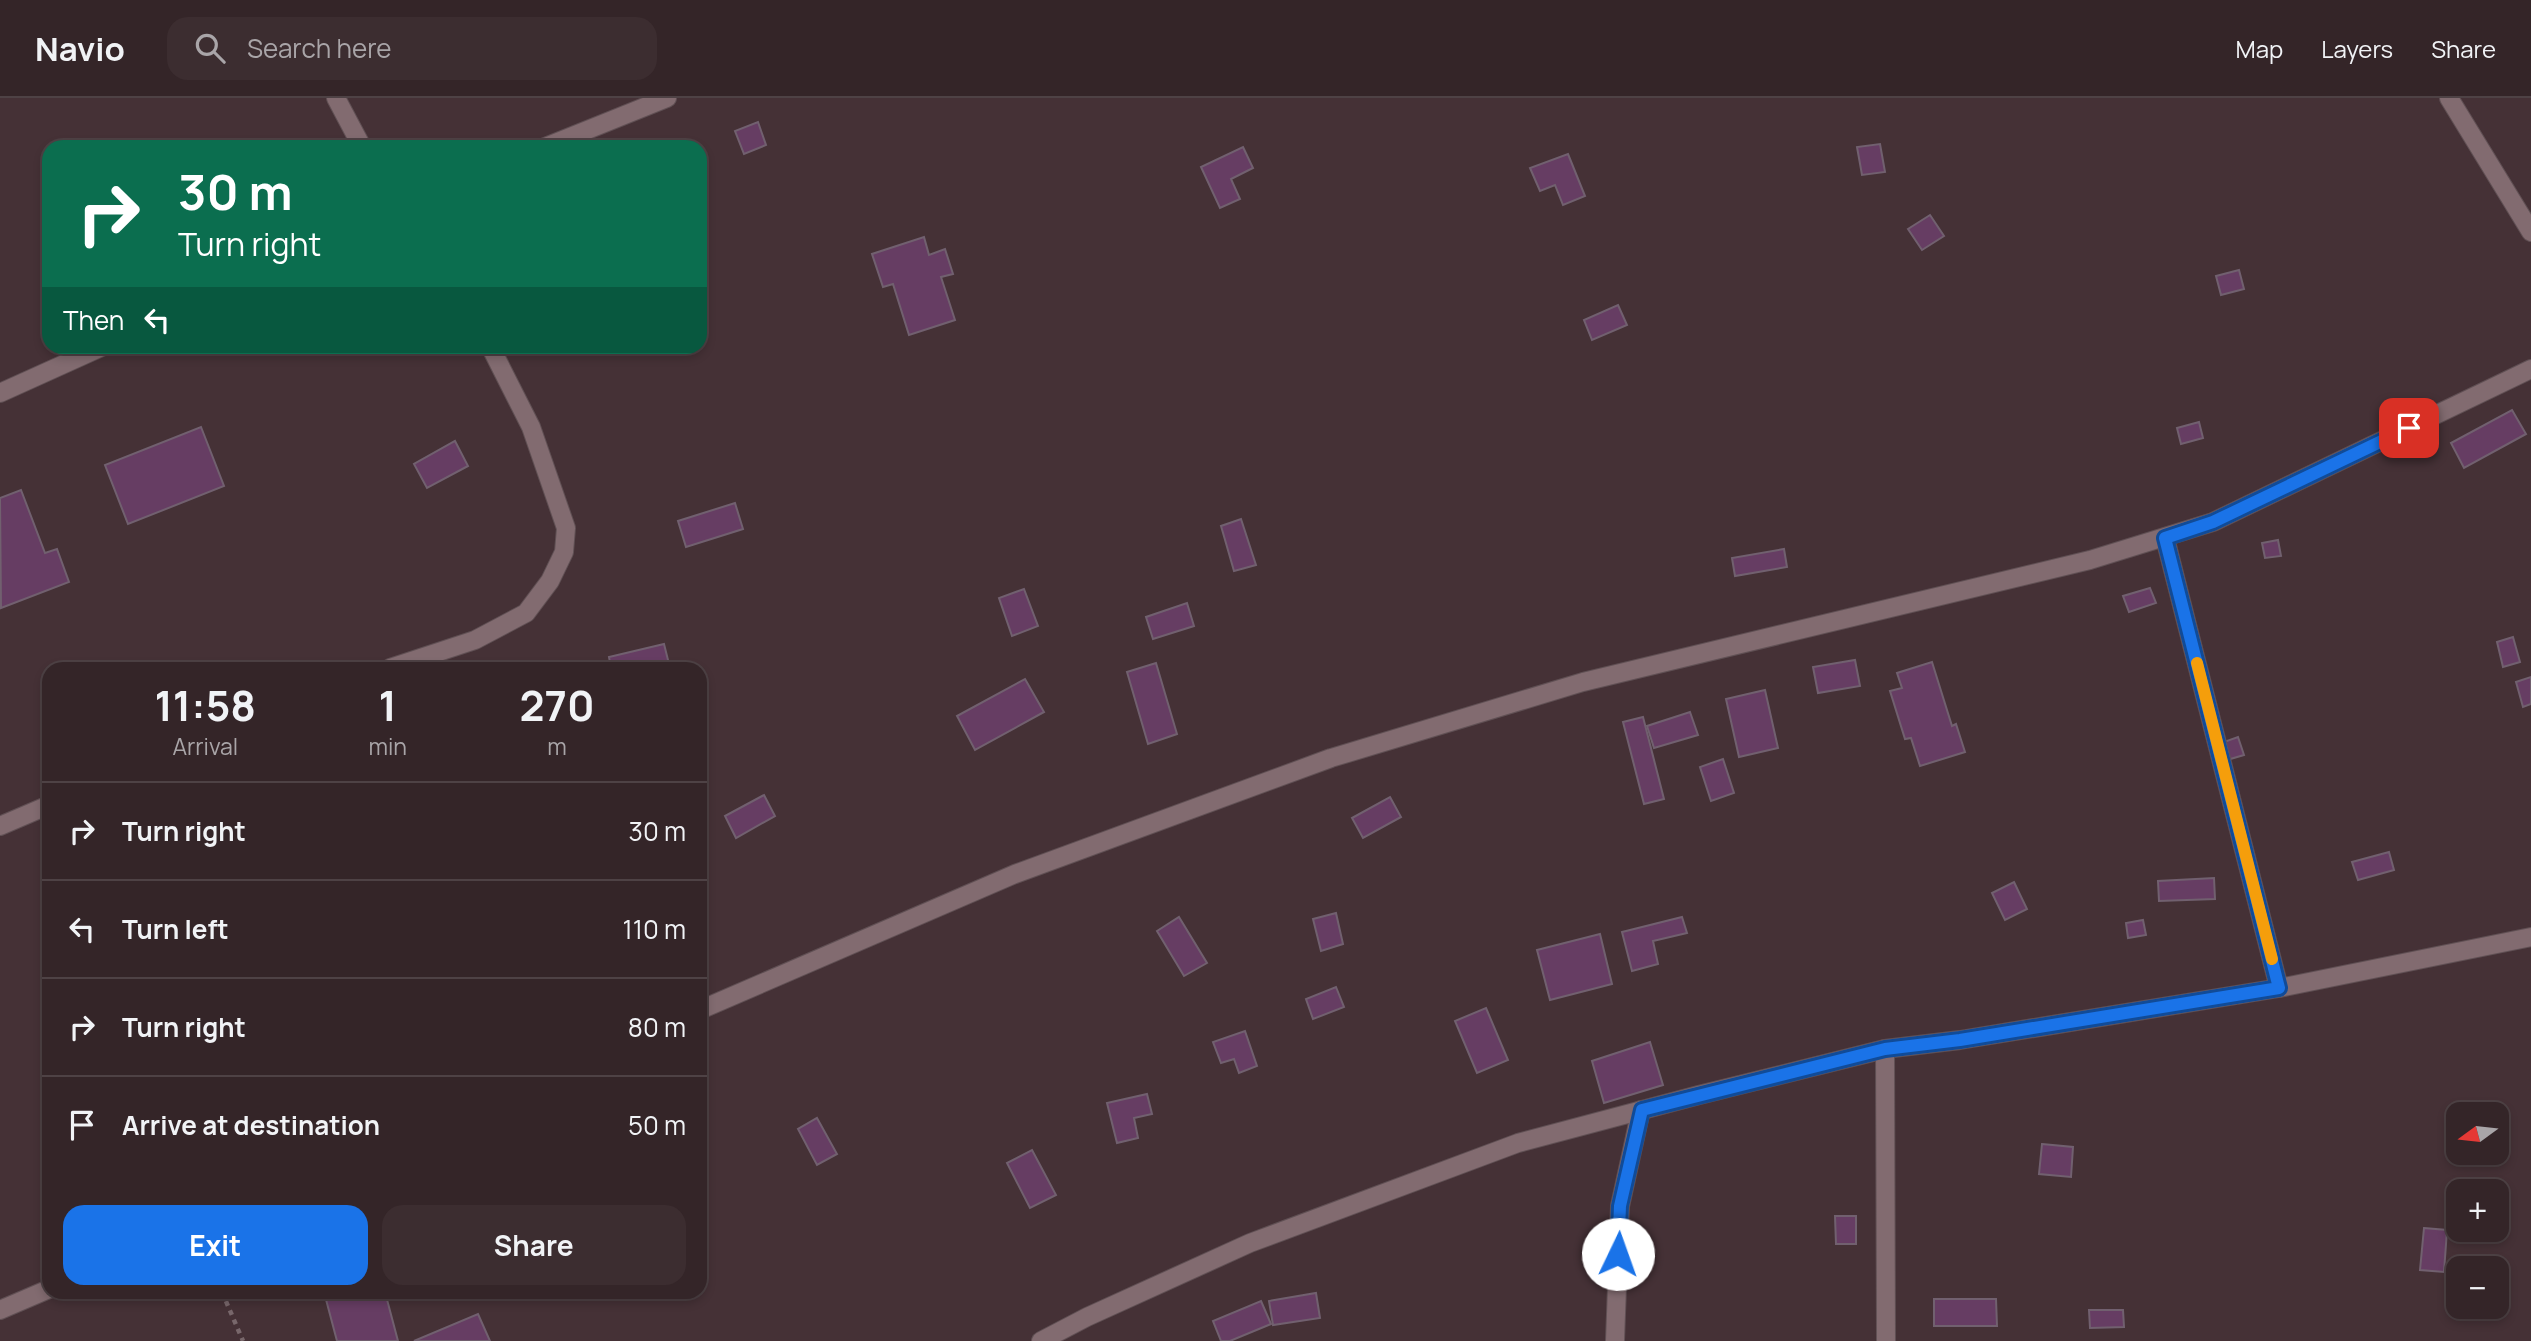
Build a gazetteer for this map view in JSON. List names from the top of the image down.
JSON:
{
  "north": "left",
  "page": {
    "header": "Navio",
    "search": "Search here",
    "nav": ["Map", "Layers", "Share"],
    "turn": ["30 m", "Turn right"],
    "then": "Then",
    "eta": [
      "11:58",
      "Arrival",
      "1",
      "min",
      "270",
      "m"
    ],
    "list": [
      {
        "name": "Turn right",
        "value": "30 m"
      },
      {
        "name": "Turn left",
        "value": "110 m"
      },
      {
        "name": "Turn right",
        "value": "80 m"
      },
      {
        "name": "Arrive at destination",
        "value": "50 m"
      }
    ],
    "map_buttons": ["+", "−"],
    "buttons": ["Exit", "Share"]
  }
}
